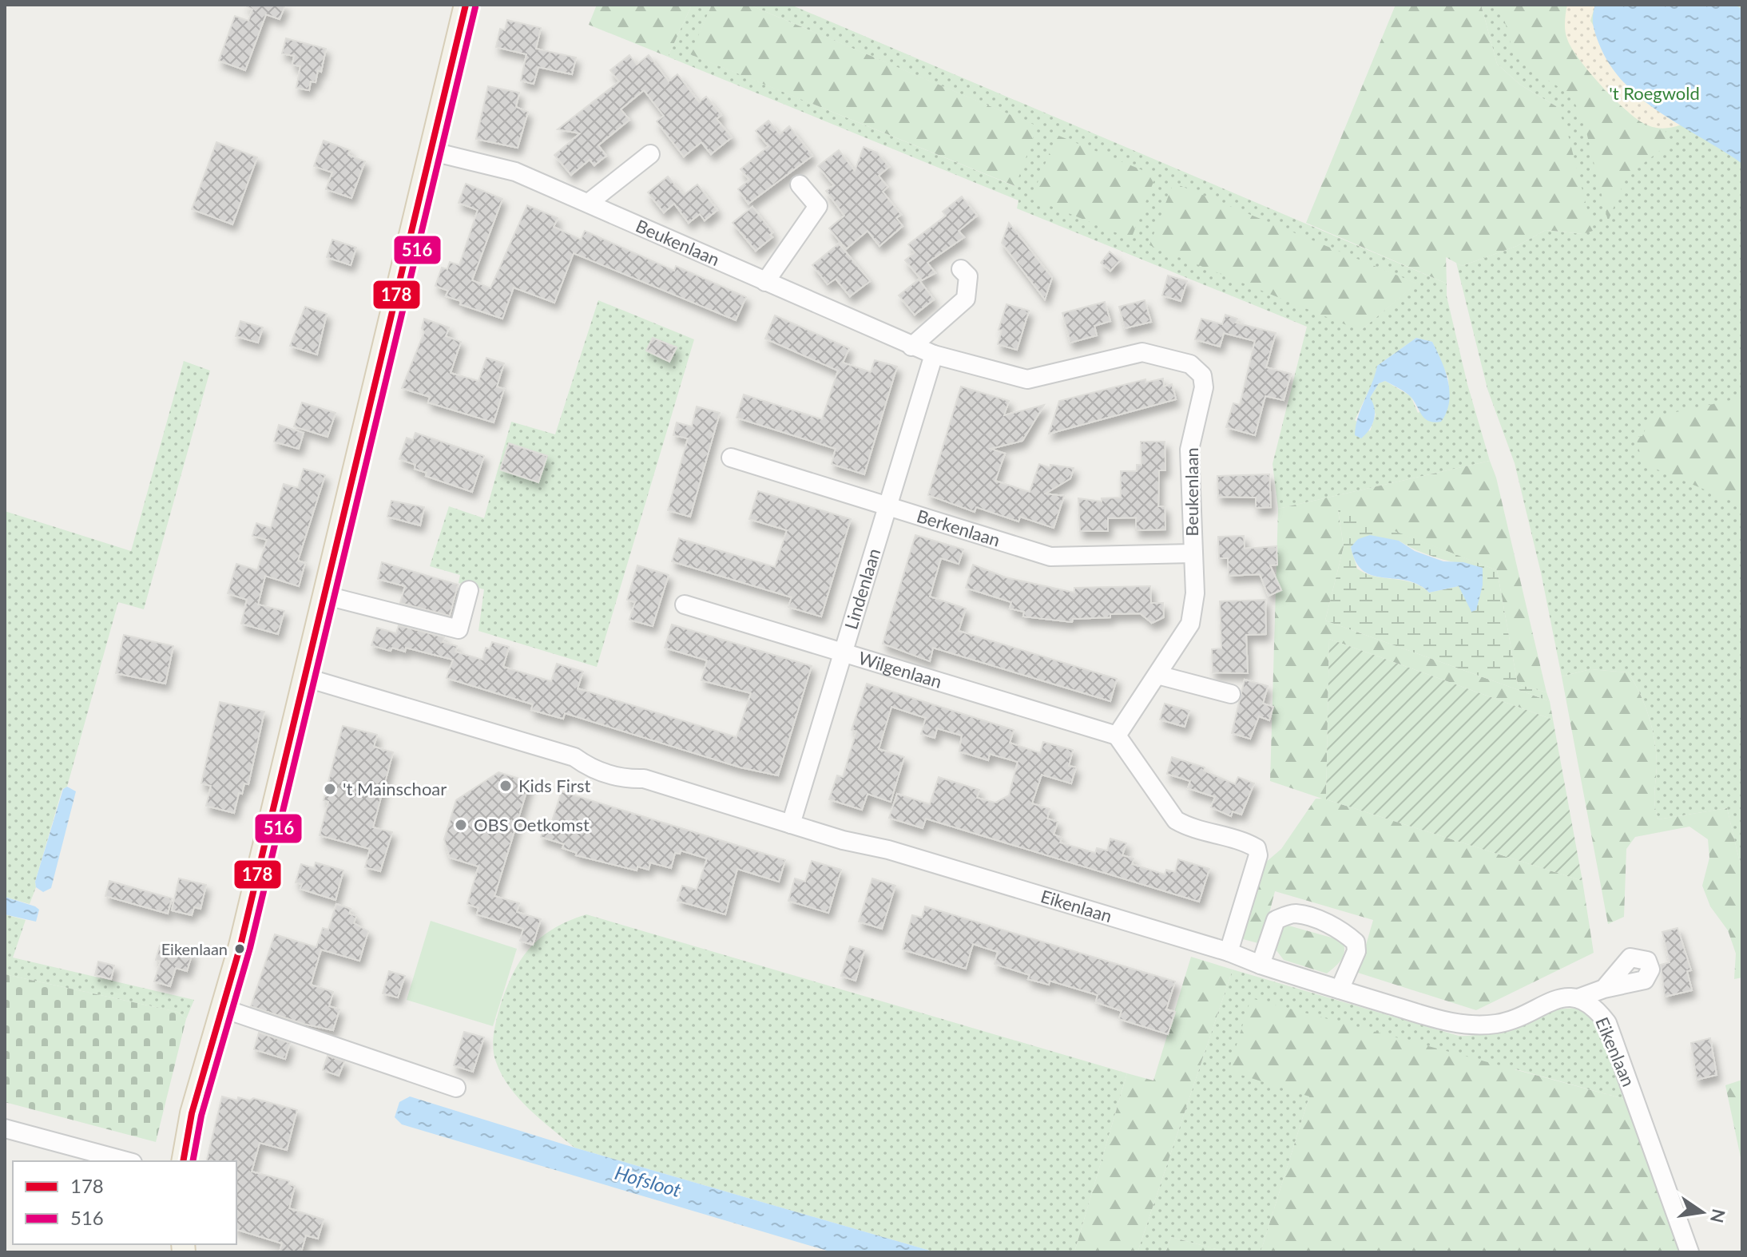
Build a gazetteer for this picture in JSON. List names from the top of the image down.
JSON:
{
  "streets": {
    "street": [
      "Beukenlaan",
      "Berkenlaan",
      "Lindenlaan",
      "Wilgenlaan",
      "Eikenlaan"
    ]
  },
  "crossings": [
    ["Beukenlaan", "Berkenlaan"],
    ["Beukenlaan", "Lindenlaan"],
    ["Beukenlaan", "Wilgenlaan"],
    ["Berkenlaan", "Lindenlaan"],
    ["Lindenlaan", "Wilgenlaan"],
    ["Lindenlaan", "Eikenlaan"]
  ],
  "water": ["Hofsloot"],
  "parks": ["'t Roegwold"],
  "places": [
    "Kids First",
    "'t Mainschoar",
    "OBS Oetkomst",
    "Eikenlaan"
  ],
  "lines": ["transit line 178", "transit line 516"],
  "legend": ["178", "516"],
  "north": "right"
}
